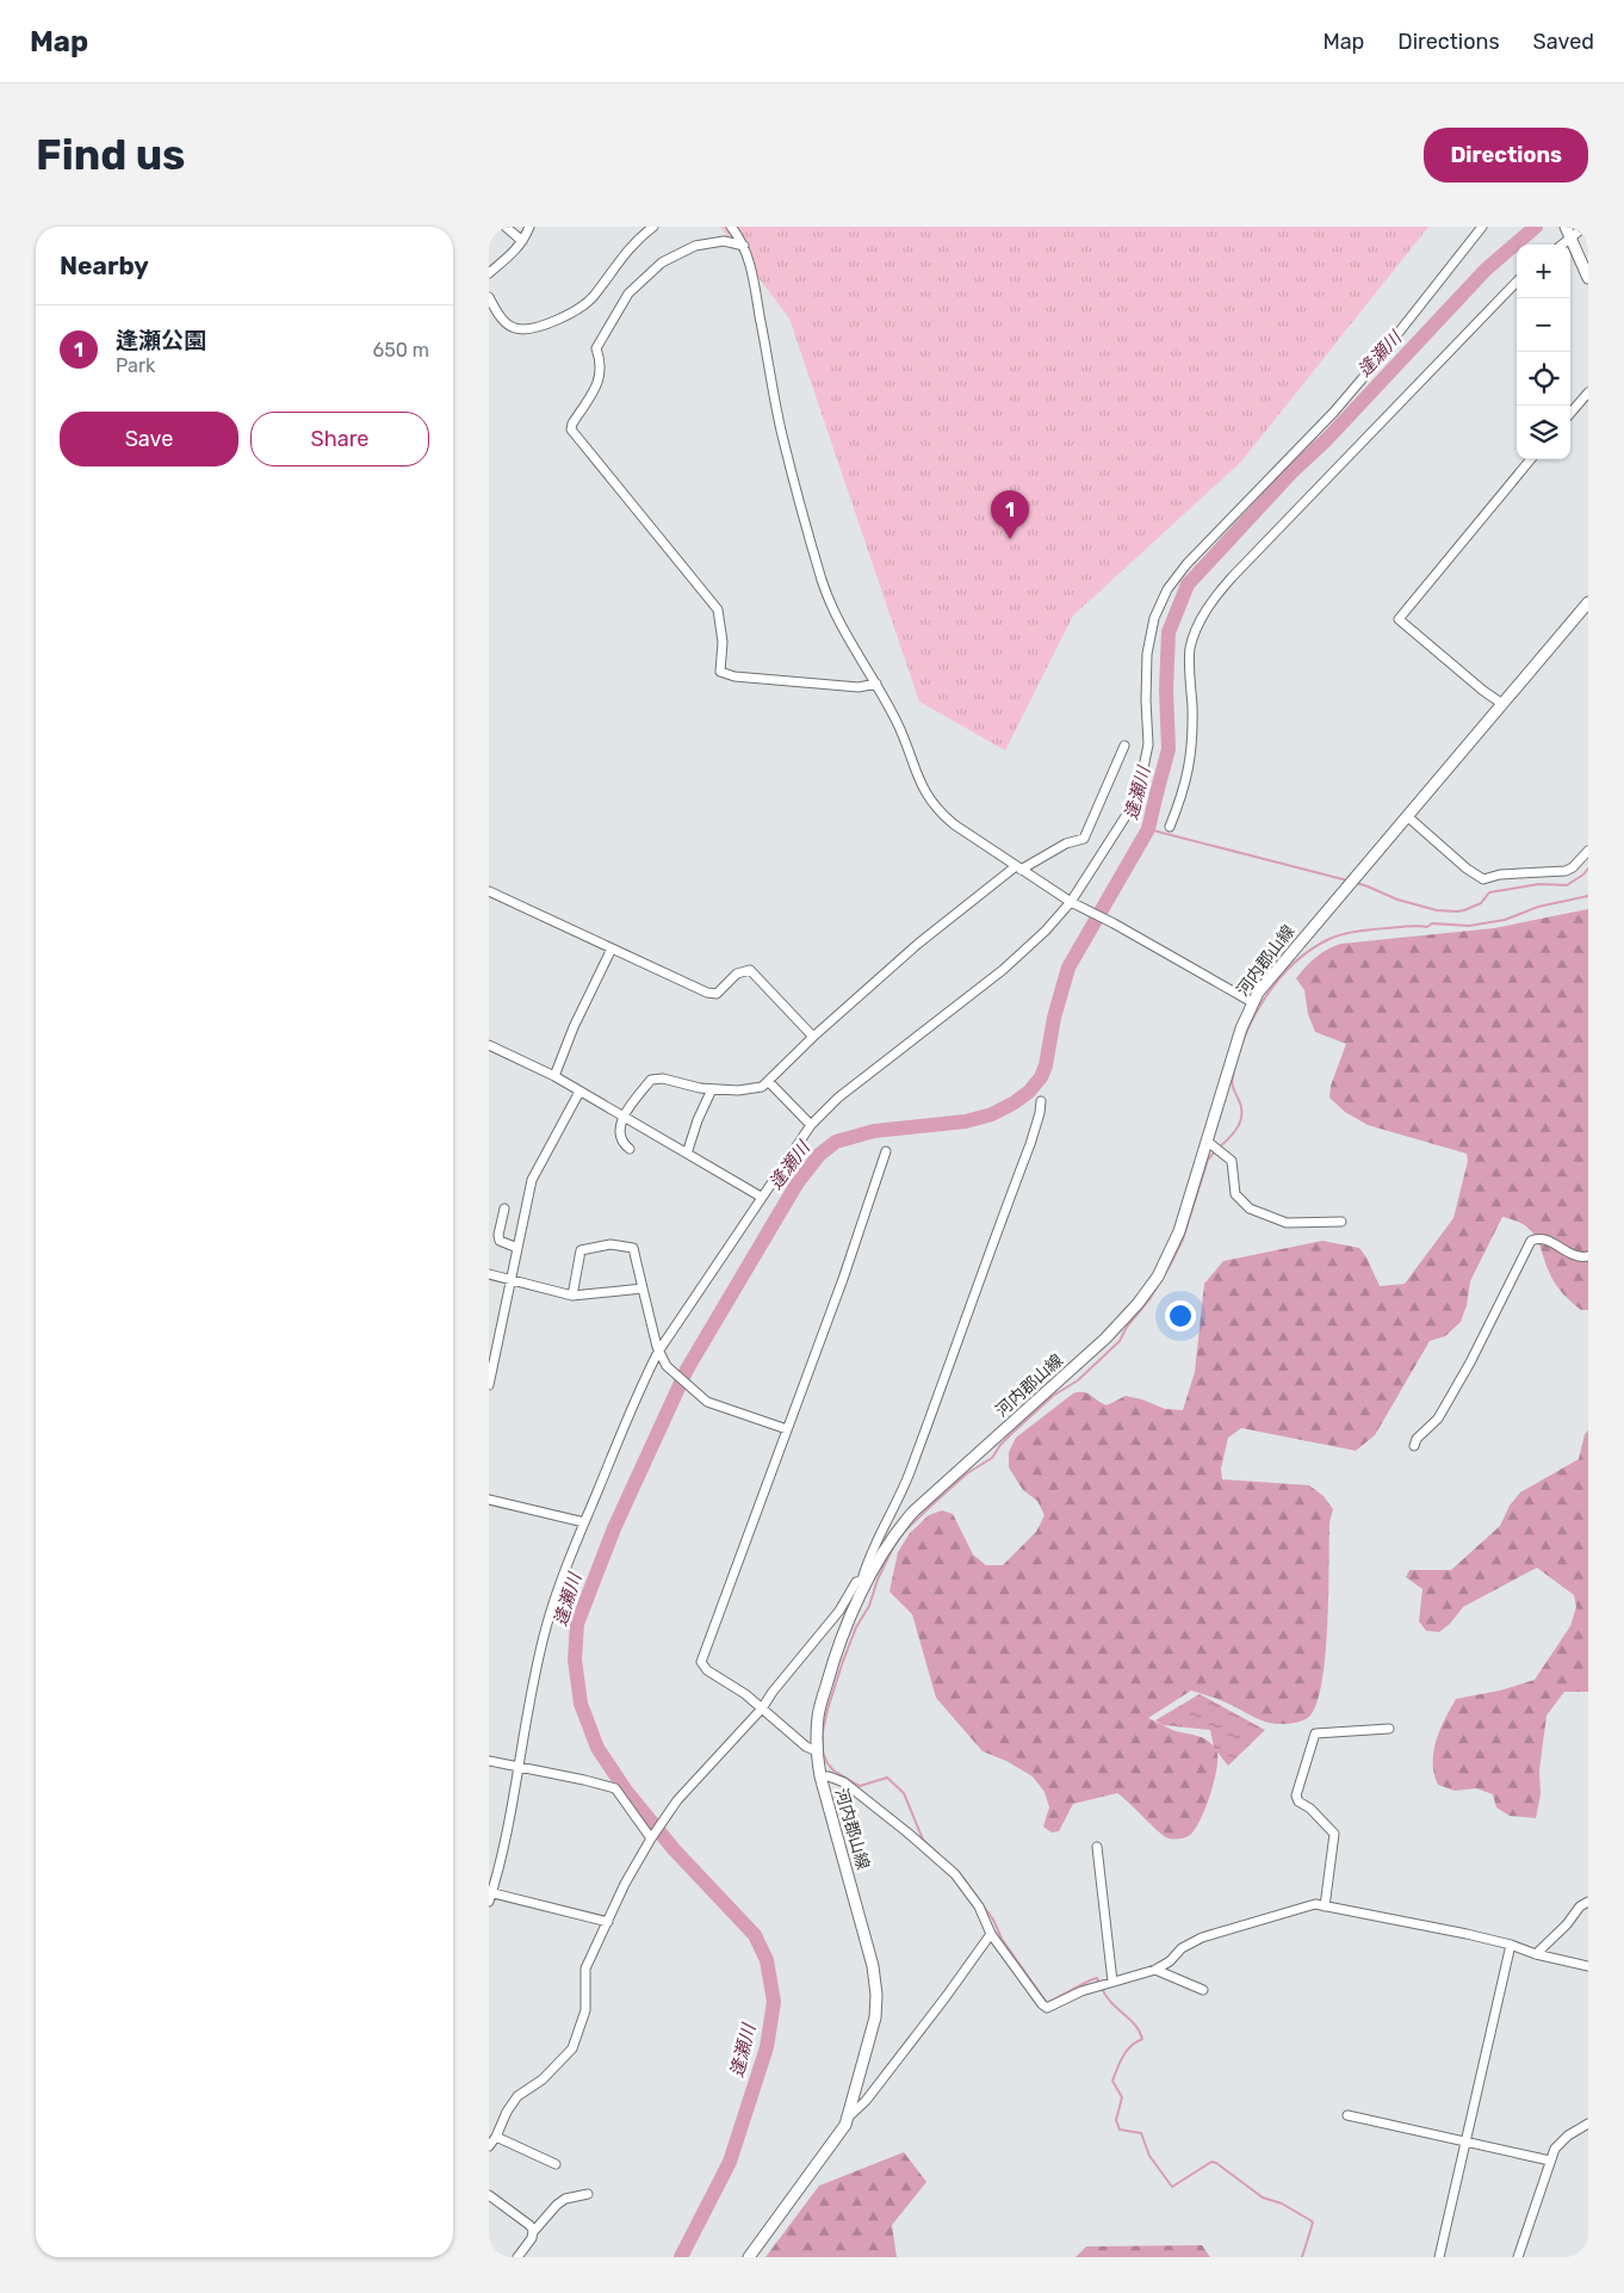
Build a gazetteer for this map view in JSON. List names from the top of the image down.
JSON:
{
  "streets": {
    "main road": ["河内郡山線"]
  },
  "water": ["逢瀬川"],
  "page": {
    "header": "Map",
    "nav": ["Map", "Directions", "Saved"],
    "buttons": [
      "Directions",
      ["Save", "Share"]
    ],
    "title": "Find us",
    "heading": "Nearby",
    "map_buttons": ["+", "−"],
    "list": [
      {
        "mark": "1",
        "name": "逢瀬公園",
        "note": "Park",
        "value": "650 m"
      }
    ],
    "pins": "1"
  }
}
